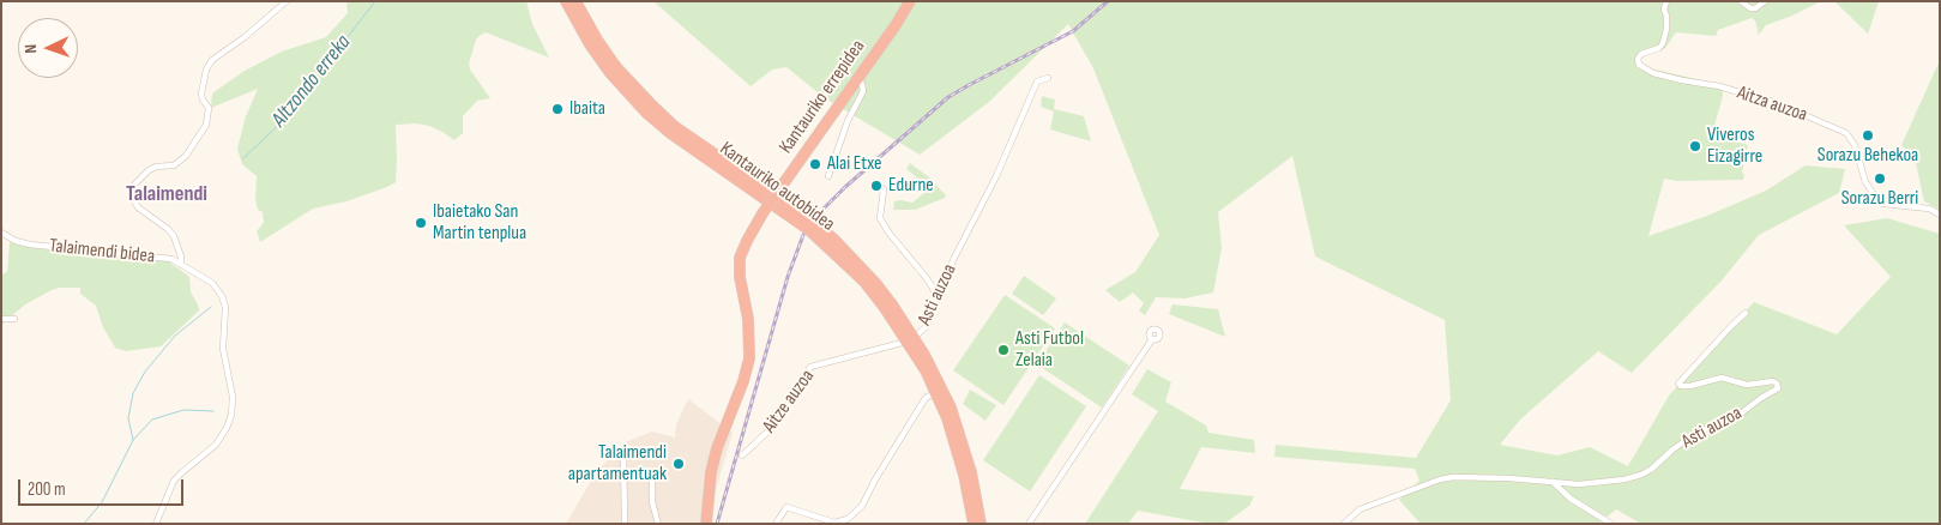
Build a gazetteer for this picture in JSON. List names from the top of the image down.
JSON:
{
  "streets": {
    "highway": ["Kantauriko errepidea", "Kantauriko autobidea"],
    "street": [
      "Aitza auzoa",
      "Talaimendi bidea",
      "Asti auzoa",
      "Aitze auzoa"
    ]
  },
  "crossings": [
    ["Kantauriko autobidea", "Asti auzoa"],
    ["Asti auzoa", "Aitze auzoa"]
  ],
  "districts": ["Talaimendi"],
  "water": ["Altzondo erreka"],
  "places": [
    "Ibaita",
    "Sorazu Behekoa",
    "Viveros Eizagirre",
    "Alai Etxe",
    "Sorazu Berri",
    "Edurne",
    "Ibaietako San Martin tenplua",
    "Asti Futbol Zelaia",
    "Talaimendi apartamentuak"
  ],
  "scale_bar": "200 m",
  "north": "left"
}
